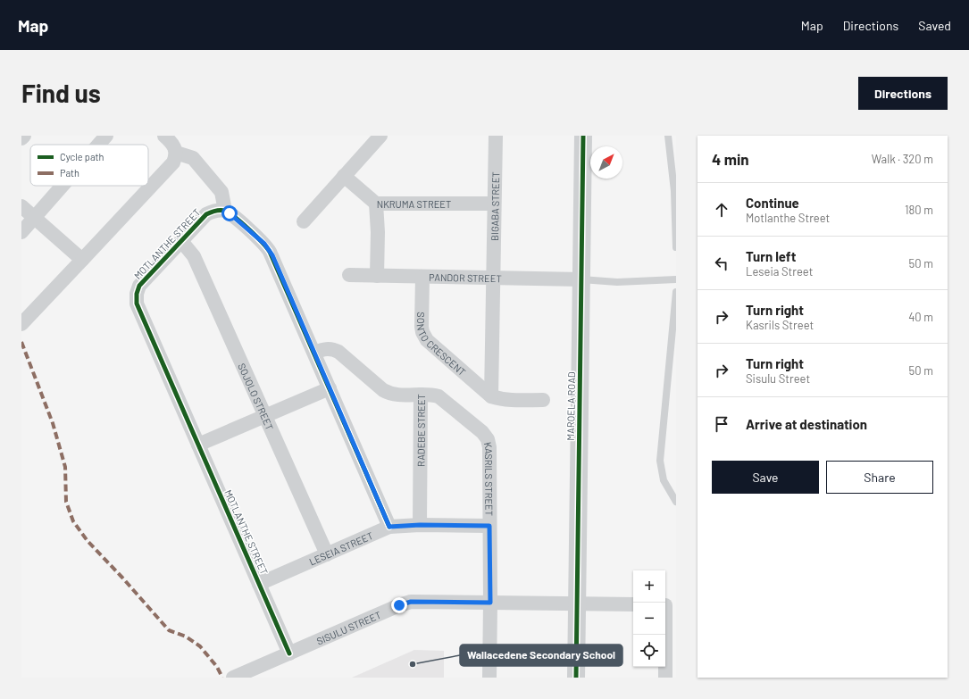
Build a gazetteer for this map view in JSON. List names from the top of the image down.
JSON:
{
  "streets": {
    "street": [
      "NKRUMA STREET",
      "BIGABA STREET",
      "MOTLANTHE STREET",
      "PANDOR STREET",
      "SONTO CRESCENT",
      "SOJOLO STREET",
      "MAROELA ROAD",
      "RADEBE STREET",
      "KASRILS STREET",
      "LESEIA STREET",
      "SISULU STREET"
    ]
  },
  "crossings": [
    ["NKRUMA STREET", "BIGABA STREET"],
    ["BIGABA STREET", "PANDOR STREET"],
    ["MOTLANTHE STREET", "SOJOLO STREET"],
    ["MOTLANTHE STREET", "LESEIA STREET"],
    ["MOTLANTHE STREET", "SISULU STREET"],
    ["PANDOR STREET", "SONTO CRESCENT"],
    ["PANDOR STREET", "MAROELA ROAD"],
    ["SOJOLO STREET", "LESEIA STREET"],
    ["MAROELA ROAD", "SISULU STREET"],
    ["RADEBE STREET", "KASRILS STREET"],
    ["RADEBE STREET", "LESEIA STREET"],
    ["KASRILS STREET", "LESEIA STREET"],
    ["KASRILS STREET", "SISULU STREET"]
  ],
  "places": ["Wallacedene Secondary School"],
  "legend": ["Cycle path", "Path"],
  "north": "top right",
  "page": {
    "header": "Map",
    "nav": ["Map", "Directions", "Saved"],
    "buttons": [
      "Directions",
      ["Save", "Share"]
    ],
    "title": "Find us",
    "heading": ["4 min", "Walk · 320 m"],
    "list": [
      ["Continue", "Motlanthe Street", "180 m"],
      ["Turn left", "Leseia Street", "50 m"],
      ["Turn right", "Kasrils Street", "40 m"],
      ["Turn right", "Sisulu Street", "50 m"],
      "Arrive at destination"
    ],
    "map_buttons": ["+", "−"]
  }
}
